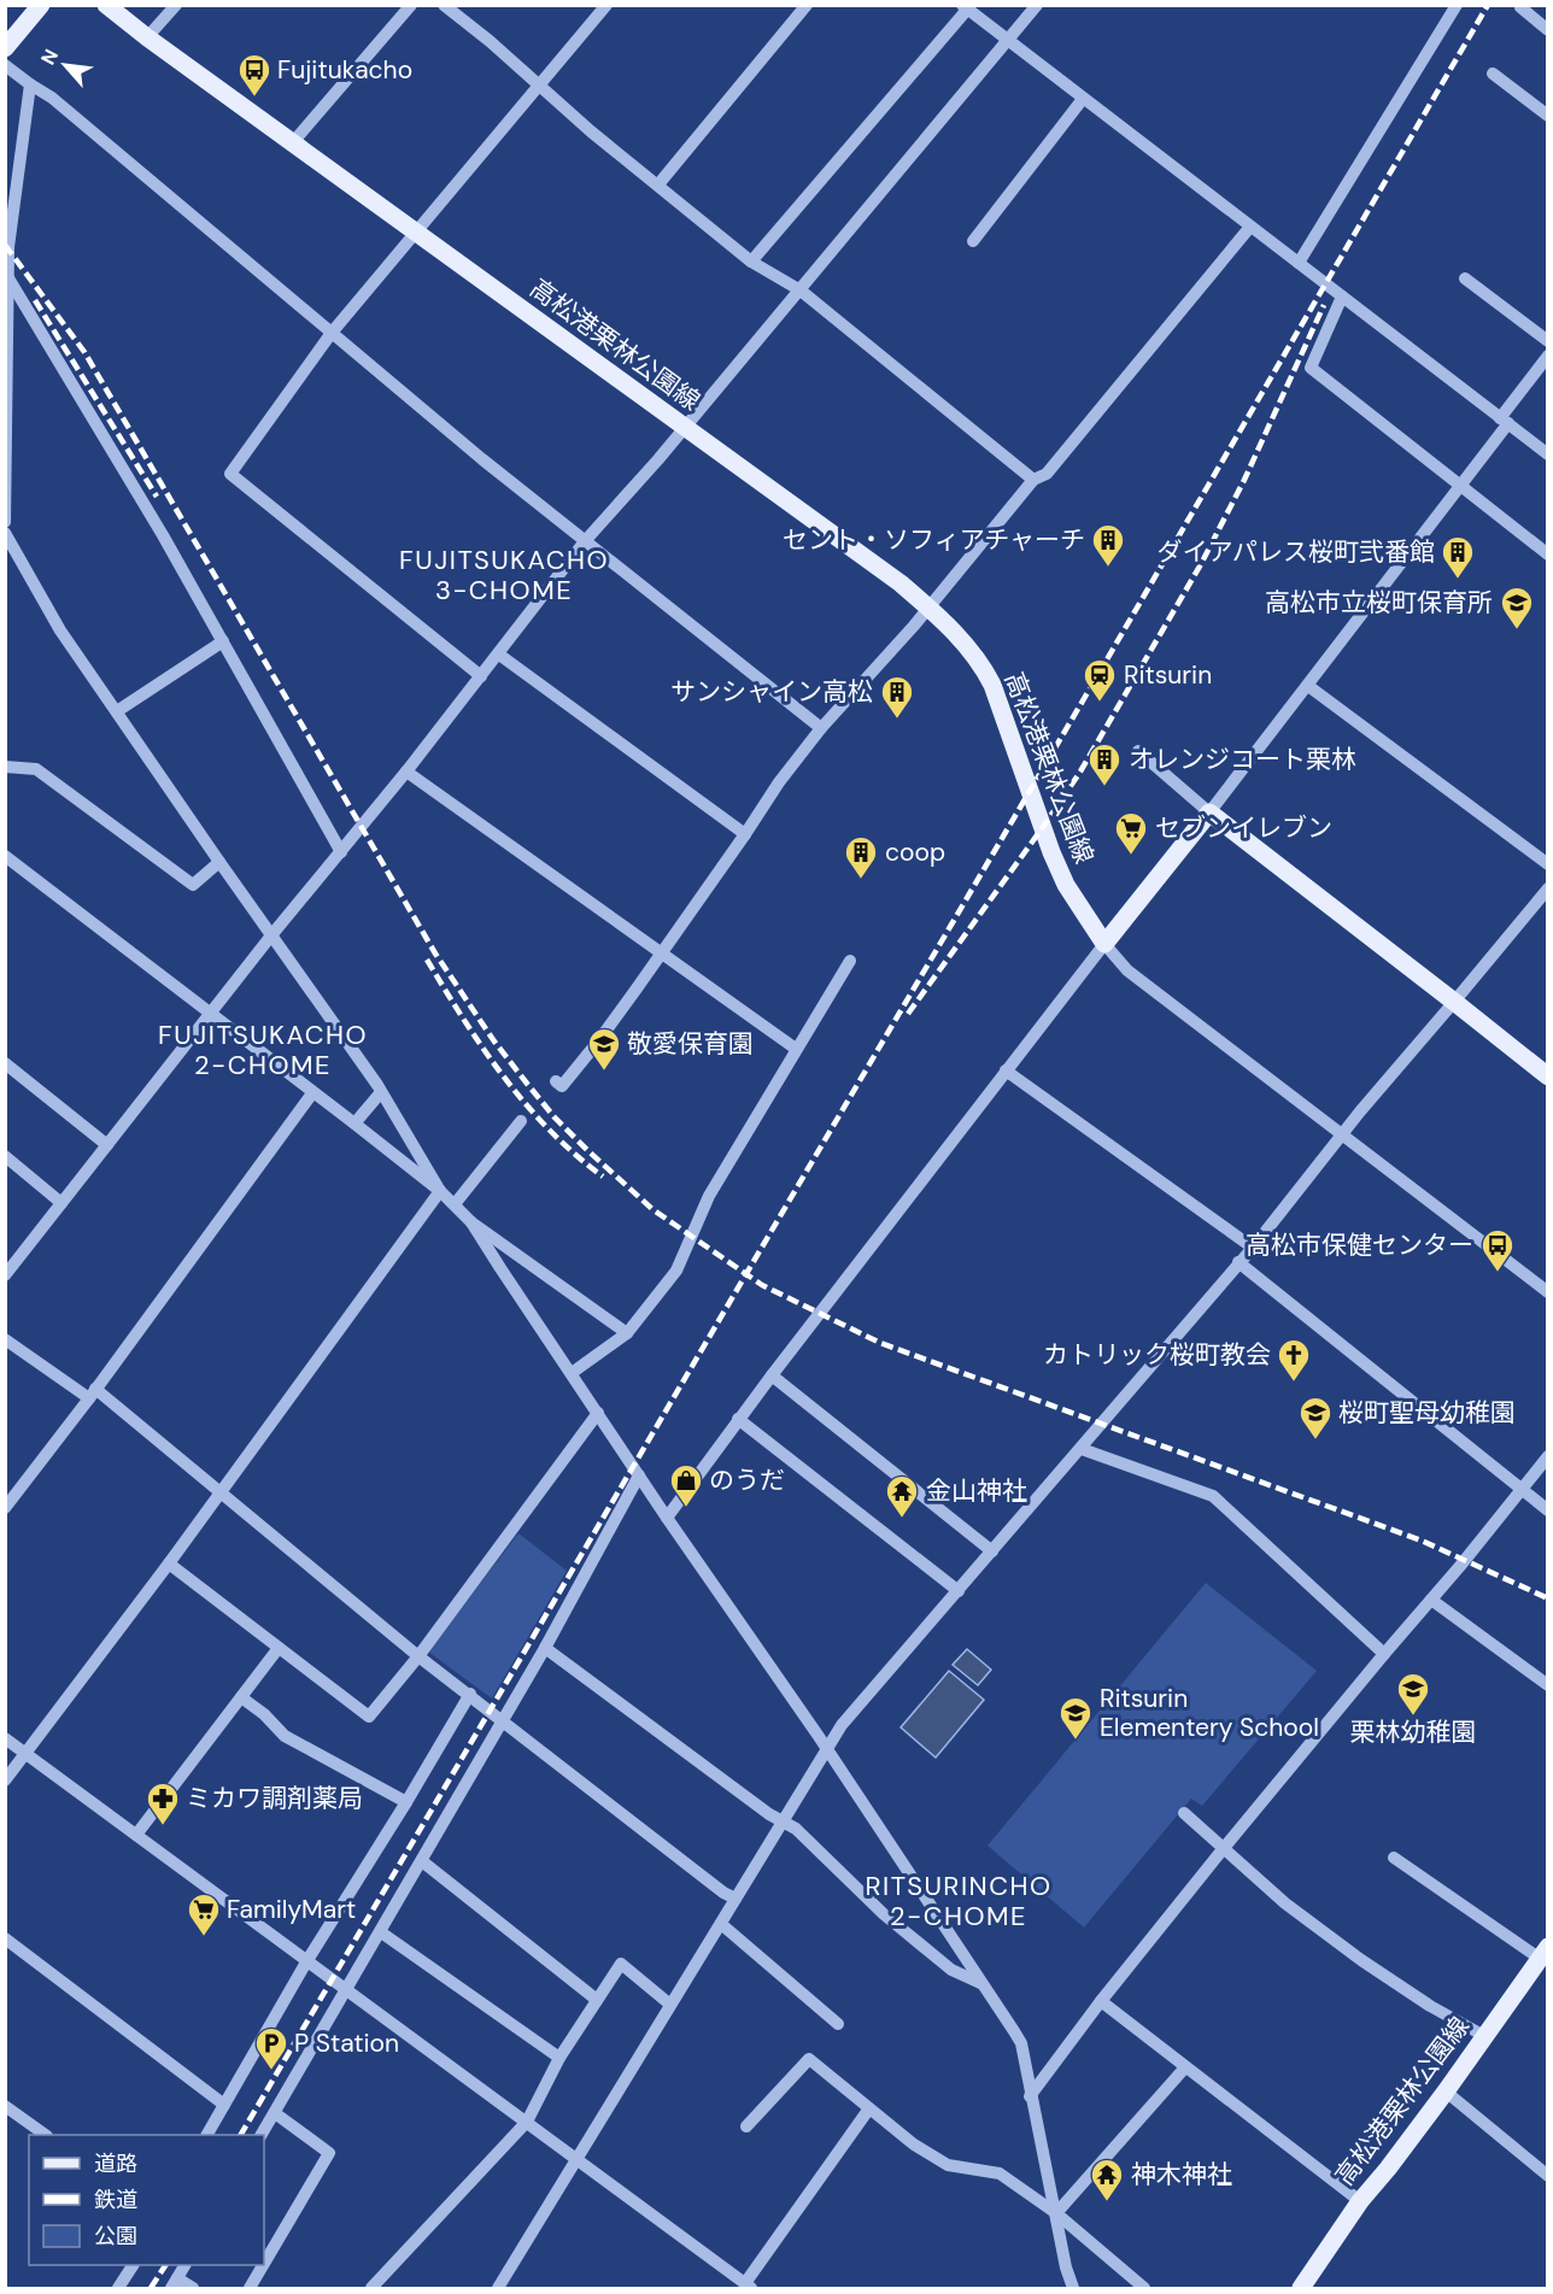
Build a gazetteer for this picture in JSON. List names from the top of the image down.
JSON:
{
  "streets": {
    "main road": ["高松港栗林公園線"]
  },
  "districts": ["FUJITSUKACHO 3-CHOME", "FUJITSUKACHO 2-CHOME", "RITSURINCHO 2-CHOME"],
  "places": {
    "bus stop": ["Fujitukacho", "高松市保健センター"],
    "building": [
      "セント・ソフィアチャーチ",
      "ダイアパレス桜町弐番館",
      "サンシャイン高松",
      "オレンジコート栗林",
      "coop"
    ],
    "school or university": [
      "高松市立桜町保育所",
      "敬愛保育園",
      "桜町聖母幼稚園",
      "栗林幼稚園",
      "Ritsurin Elementery School"
    ],
    "station": ["Ritsurin"],
    "supermarket": ["セブンイレブン", "FamilyMart"],
    "church": ["カトリック桜町教会"],
    "shop": ["のうだ"],
    "temple": ["金山神社", "神木神社"],
    "pharmacy": ["ミカワ調剤薬局"],
    "parking": ["P Station"]
  },
  "legend": ["道路", "鉄道", "公園"],
  "north": "top left"
}
